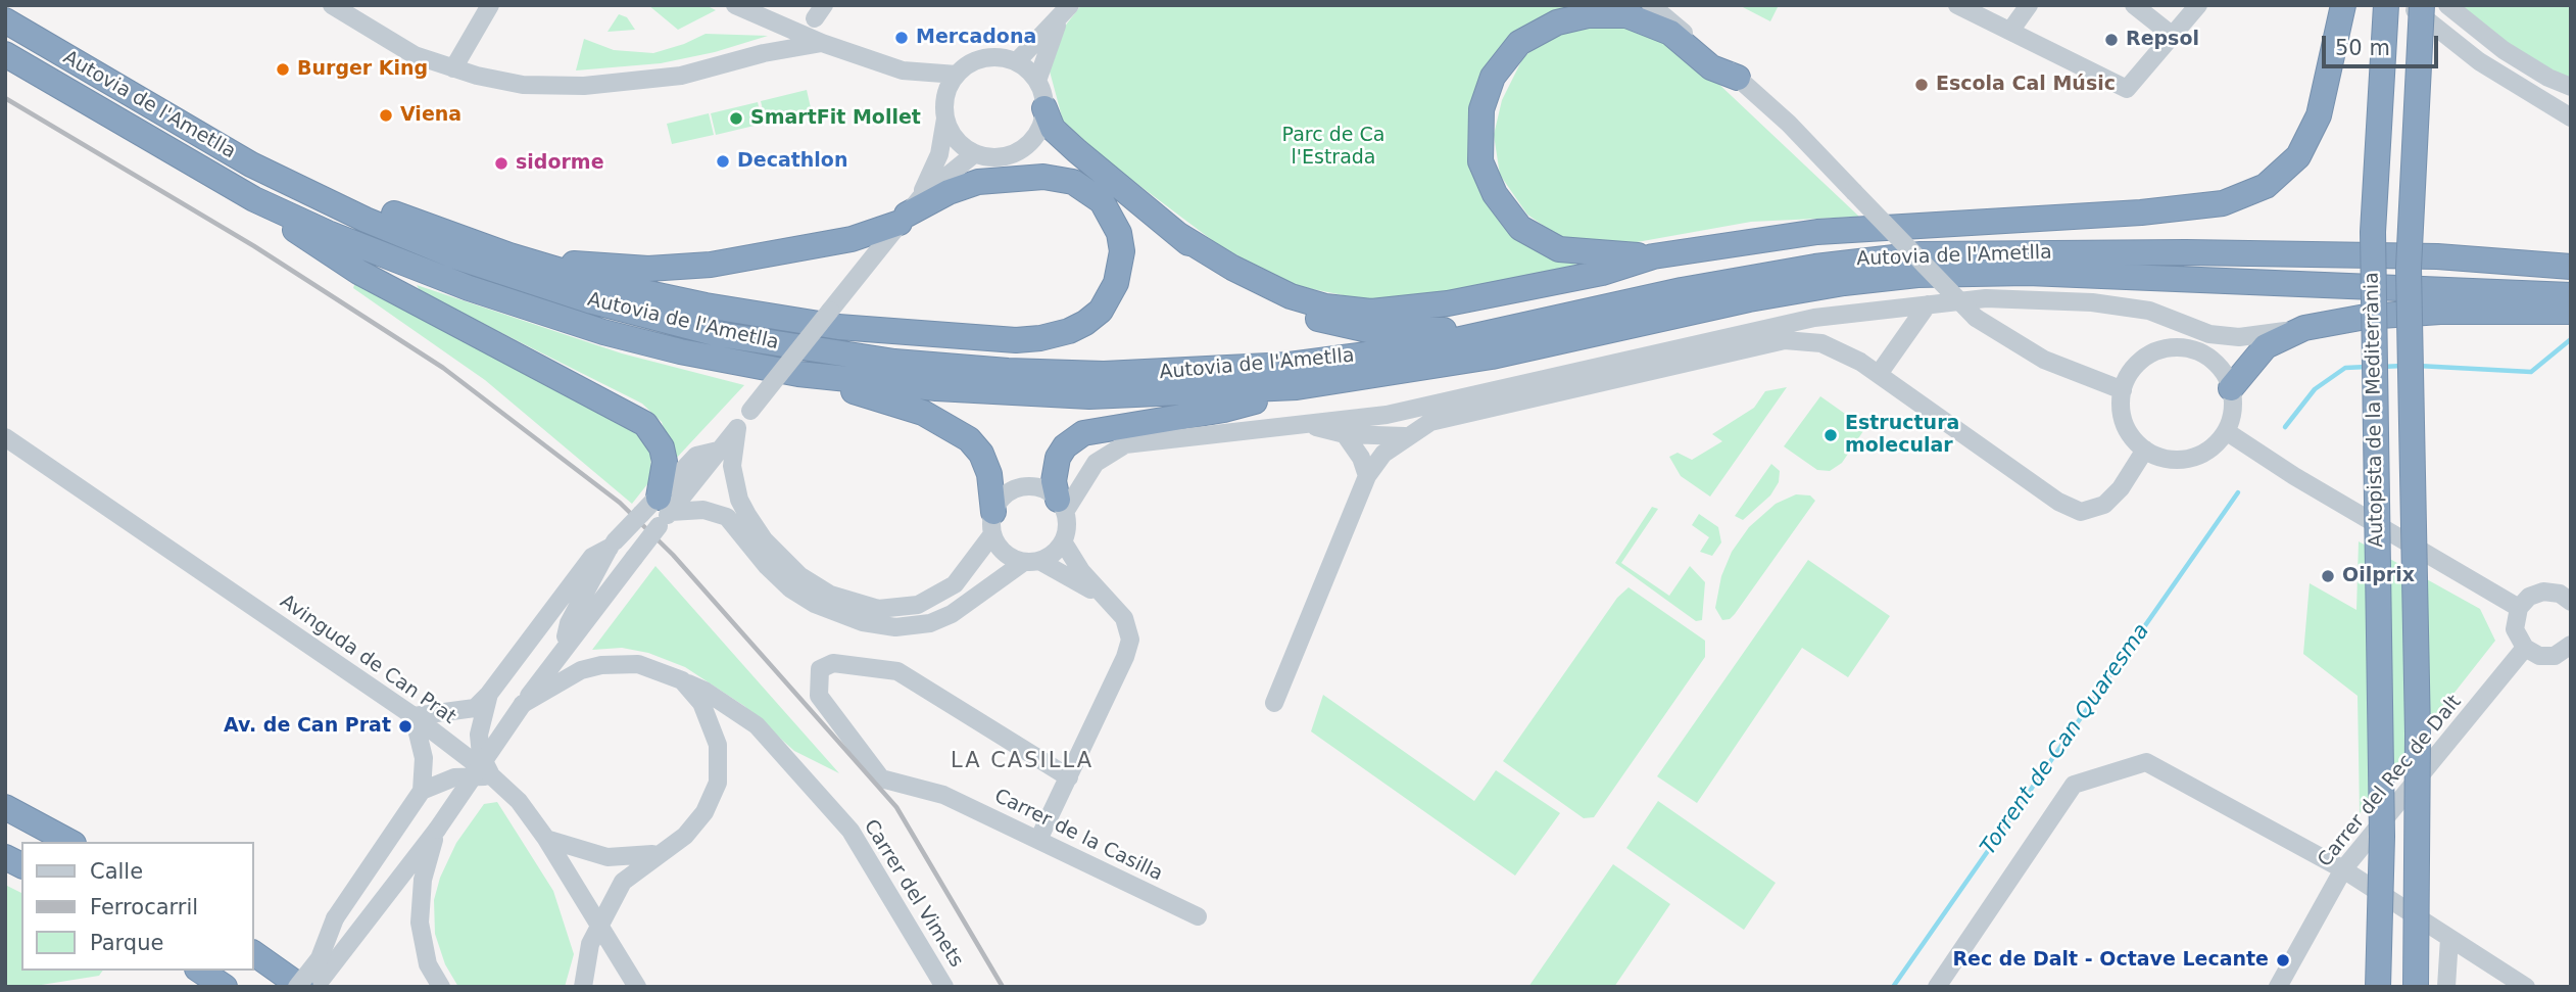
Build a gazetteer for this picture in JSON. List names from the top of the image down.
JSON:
{
  "streets": {
    "highway": ["Autovia de l'Ametlla", "Autopista de la Mediterrània"],
    "street": [
      "Avinguda de Can Prat",
      "Carrer del Rec de Dalt",
      "Carrer de la Casilla",
      "Carrer del Vimets"
    ]
  },
  "districts": ["LA CASILLA"],
  "water": ["Torrent de Can Quaresma"],
  "parks": ["Parc de Ca l'Estrada"],
  "places": [
    "Mercadona",
    "Repsol",
    "Burger King",
    "Escola Cal Músic",
    "Viena",
    "SmartFit Mollet",
    "Decathlon",
    "sidorme",
    "Estructura molecular",
    "Oilprix",
    "Av. de Can Prat",
    "Rec de Dalt - Octave Lecante"
  ],
  "legend": ["Calle", "Ferrocarril", "Parque"],
  "scale_bar": "50 m"
}
